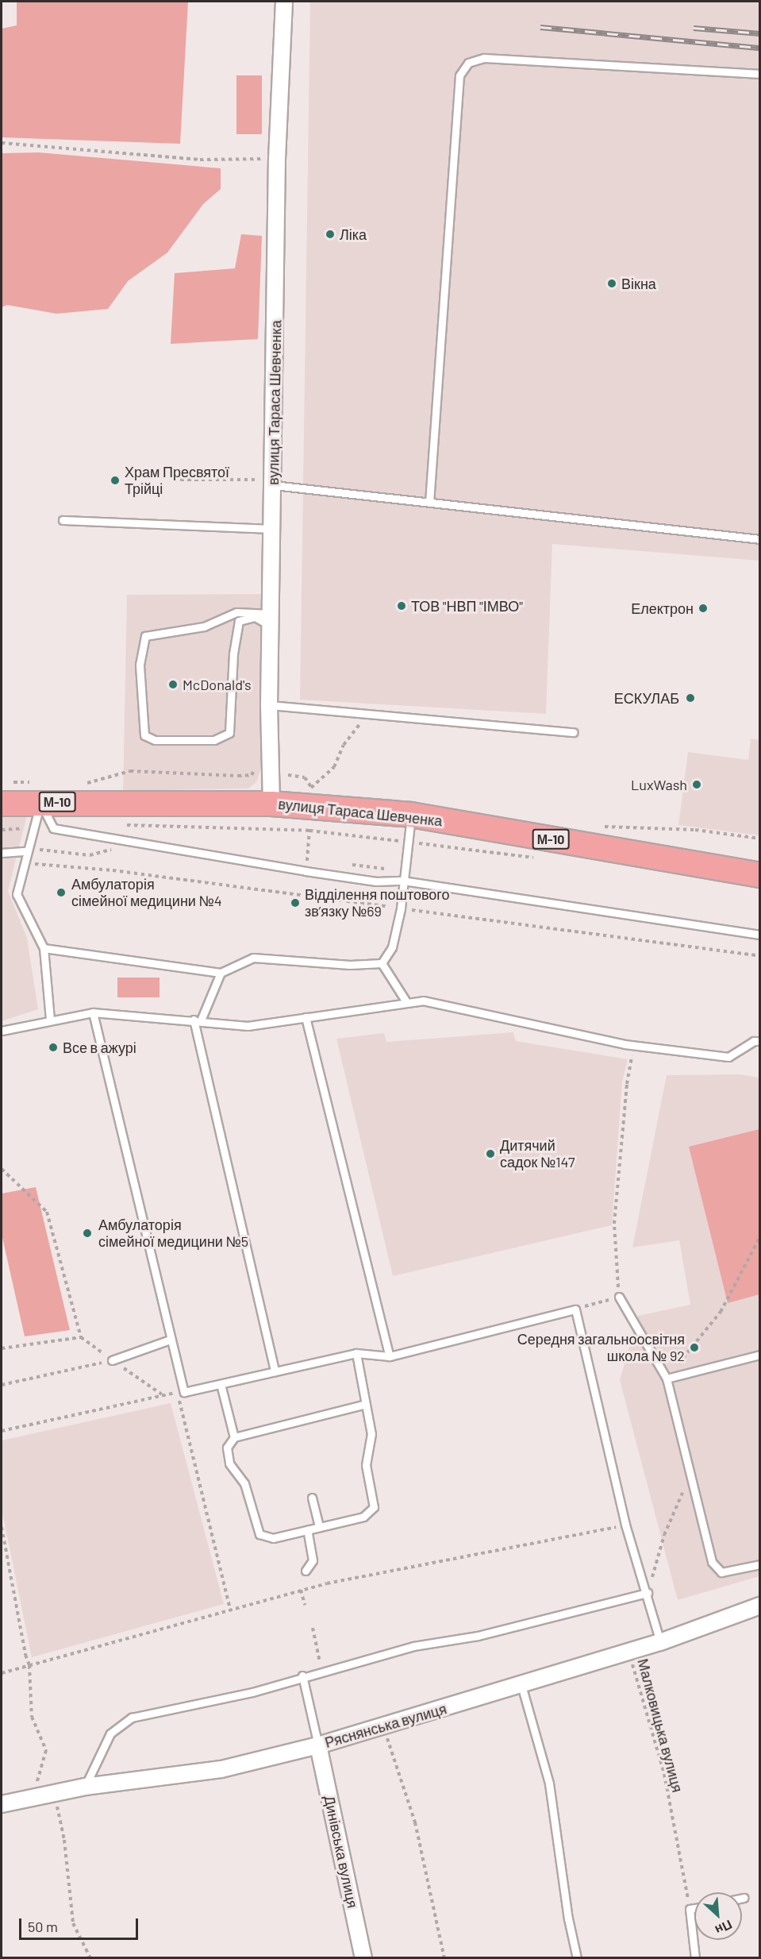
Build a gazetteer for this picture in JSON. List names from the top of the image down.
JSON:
{
  "streets": {
    "main road": ["вулиця Тараса Шевченка", "М-10"],
    "street": ["Ряснянська вулиця", "Динівська вулиця"],
    "path": ["Малковицька вулиця"]
  },
  "crossings": [
    ["Ряснянська вулиця", "Малковицька вулиця"],
    ["Ряснянська вулиця", "Динівська вулиця"]
  ],
  "places": [
    "Ліка",
    "Вікна",
    "Храм Пресвятої Трійці",
    "ТОВ \"НВП \"ІМВО\"",
    "Електрон",
    "McDonald's",
    "ЕСКУЛАБ",
    "LuxWash",
    "Амбулаторія сімейної медицини №4",
    "Відділення поштового зв’язку №69",
    "Все в ажурі",
    "Дитячий садок №147",
    "Амбулаторія сімейної медицини №5",
    "Середня загальноосвітня школа № 92"
  ],
  "scale_bar": "50 m",
  "north": "bottom right"
}
